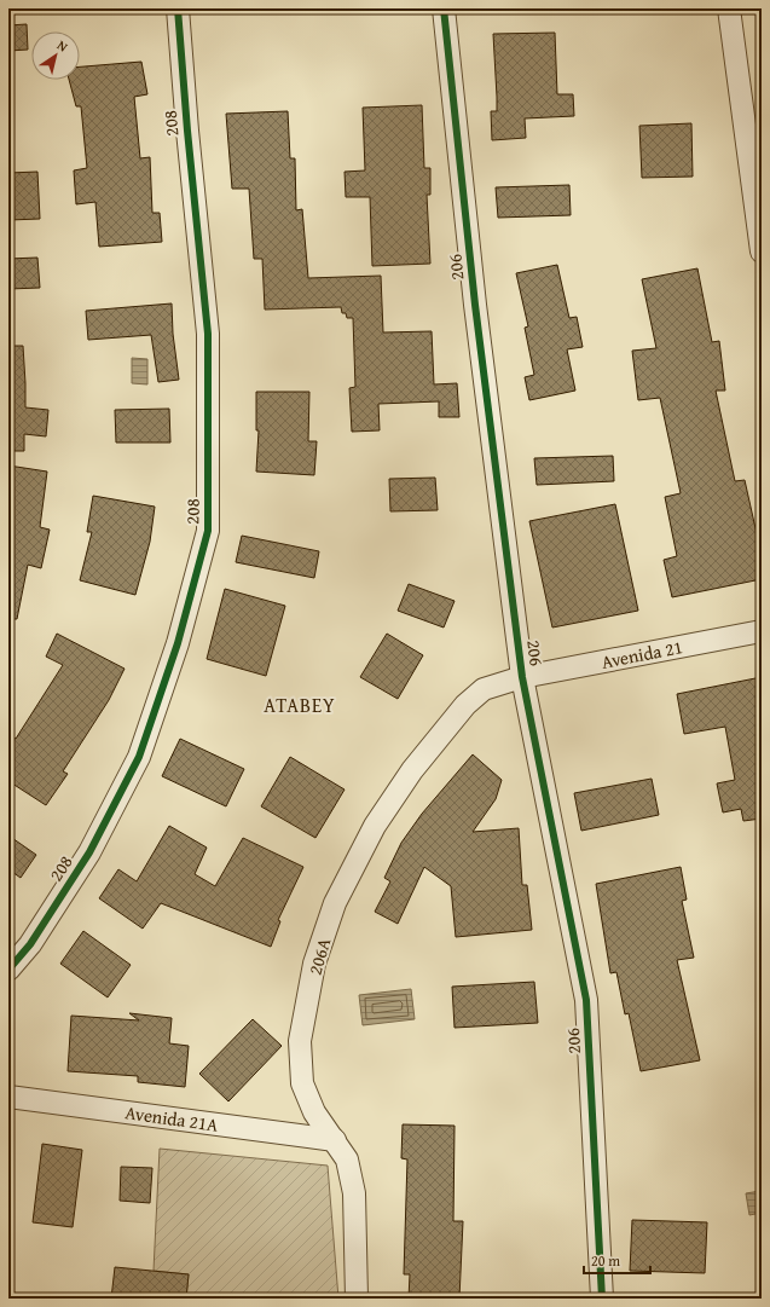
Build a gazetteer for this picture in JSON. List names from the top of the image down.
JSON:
{
  "streets": {
    "street": [
      "208",
      "206",
      "Avenida 21",
      "206A",
      "Avenida 21A"
    ]
  },
  "crossings": [
    ["206", "Avenida 21"],
    ["206", "206A"],
    ["Avenida 21", "206A"],
    ["206A", "Avenida 21A"]
  ],
  "districts": ["ATABEY"],
  "scale_bar": "20 m",
  "north": "top right"
}
